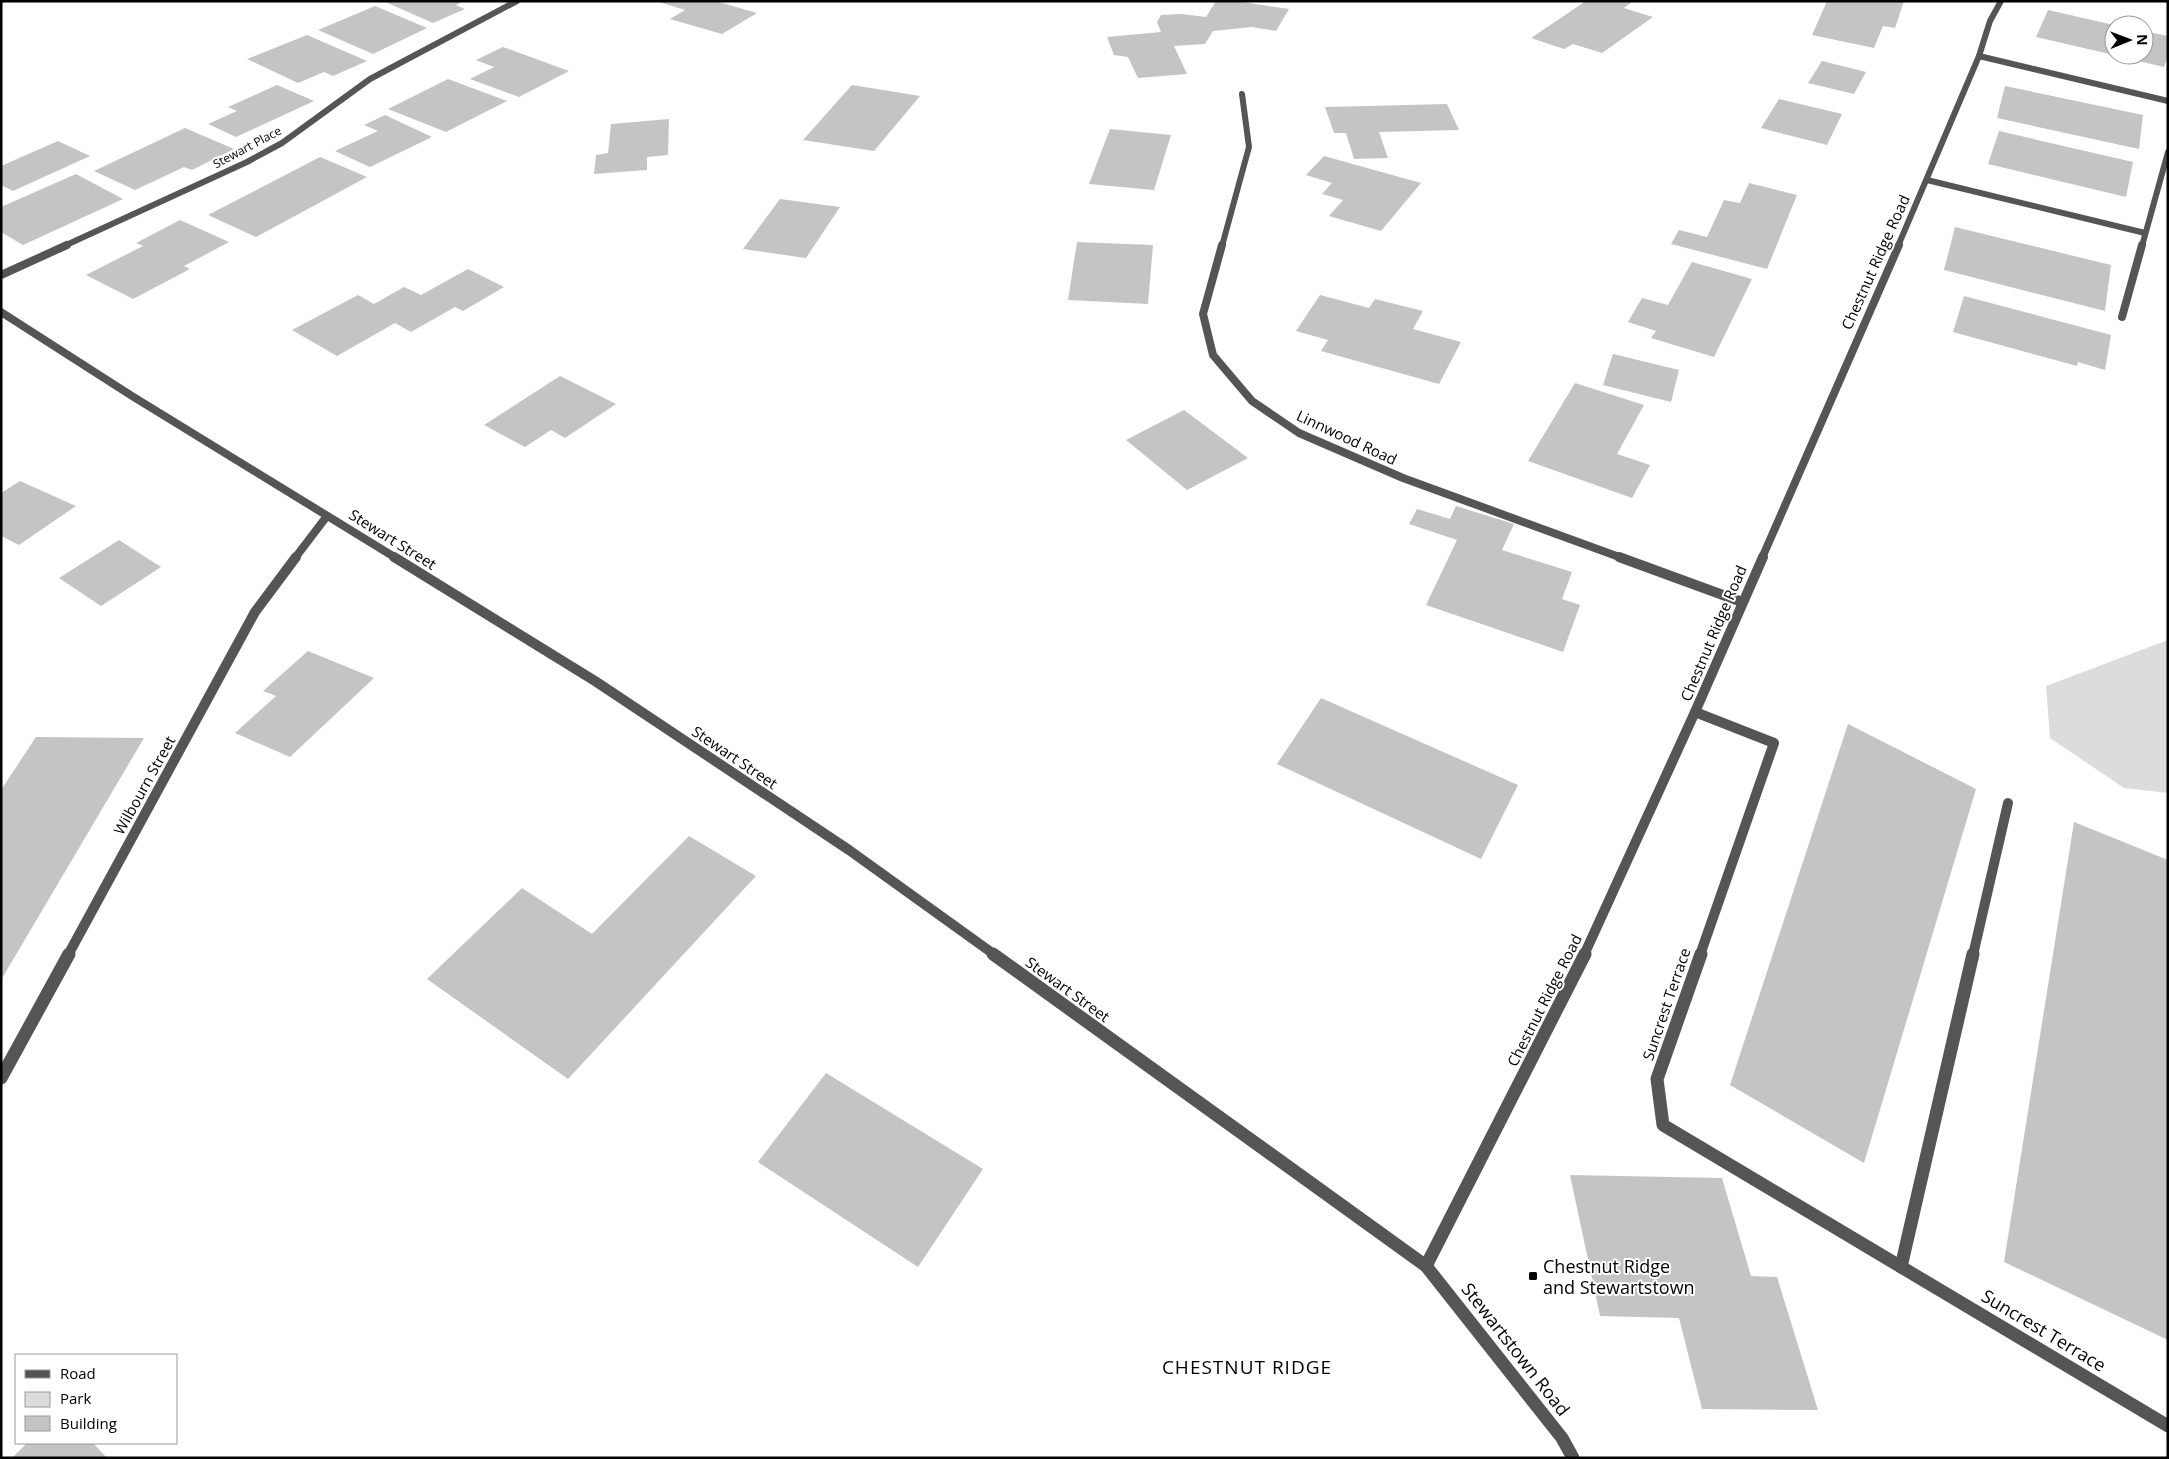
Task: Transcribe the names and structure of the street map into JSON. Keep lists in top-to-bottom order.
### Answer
{
  "streets": {
    "street": [
      "Stewart Place",
      "Chestnut Ridge Road",
      "Linnwood Road",
      "Stewart Street",
      "Wilbourn Street",
      "Suncrest Terrace",
      "Stewartstown Road"
    ]
  },
  "crossings": [
    ["Chestnut Ridge Road", "Linnwood Road"],
    ["Chestnut Ridge Road", "Stewart Street"],
    ["Chestnut Ridge Road", "Suncrest Terrace"],
    ["Chestnut Ridge Road", "Stewartstown Road"],
    ["Stewart Street", "Wilbourn Street"],
    ["Stewart Street", "Stewartstown Road"]
  ],
  "districts": ["CHESTNUT RIDGE"],
  "places": {
    "transit": ["Chestnut Ridge and Stewartstown"]
  },
  "legend": ["Road", "Park", "Building"],
  "north": "right"
}
